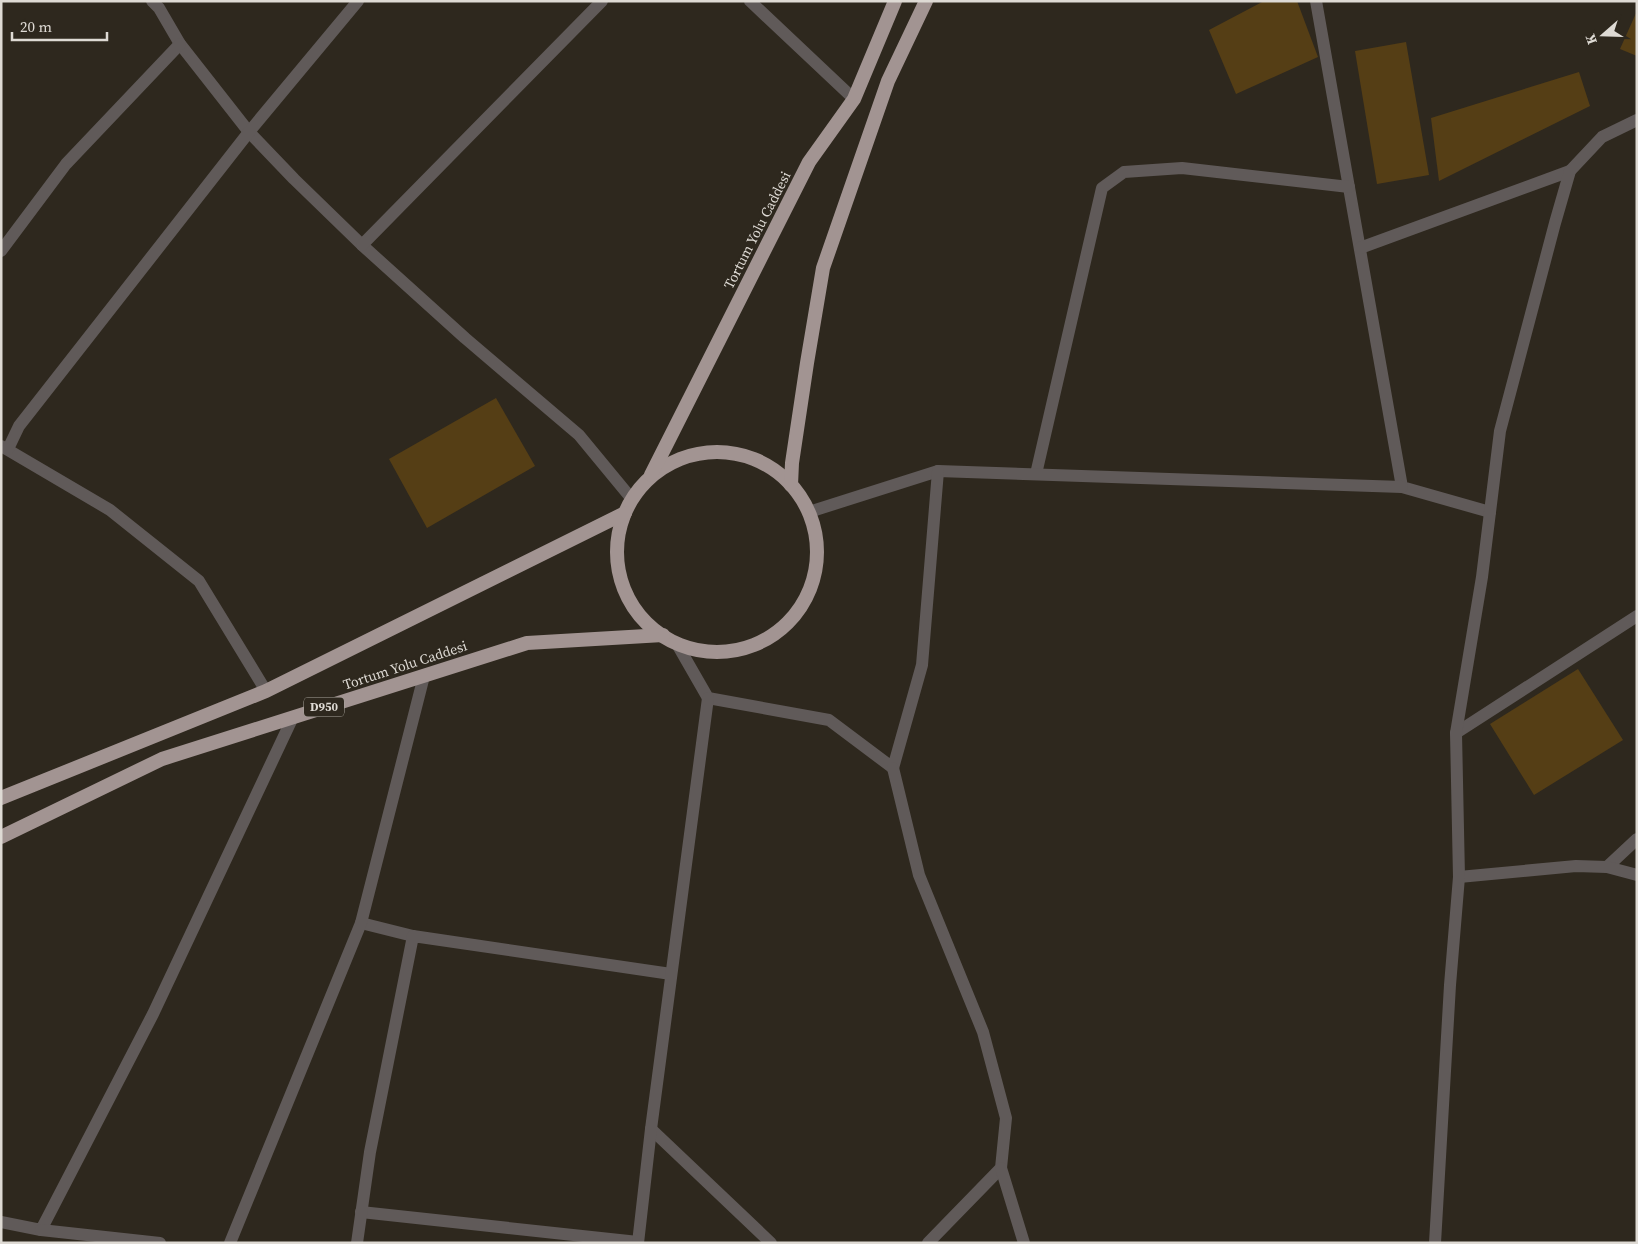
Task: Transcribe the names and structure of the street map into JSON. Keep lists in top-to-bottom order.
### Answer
{
  "streets": {
    "highway": ["Tortum Yolu Caddesi", "D950"]
  },
  "scale_bar": "20 m",
  "north": "left"
}
